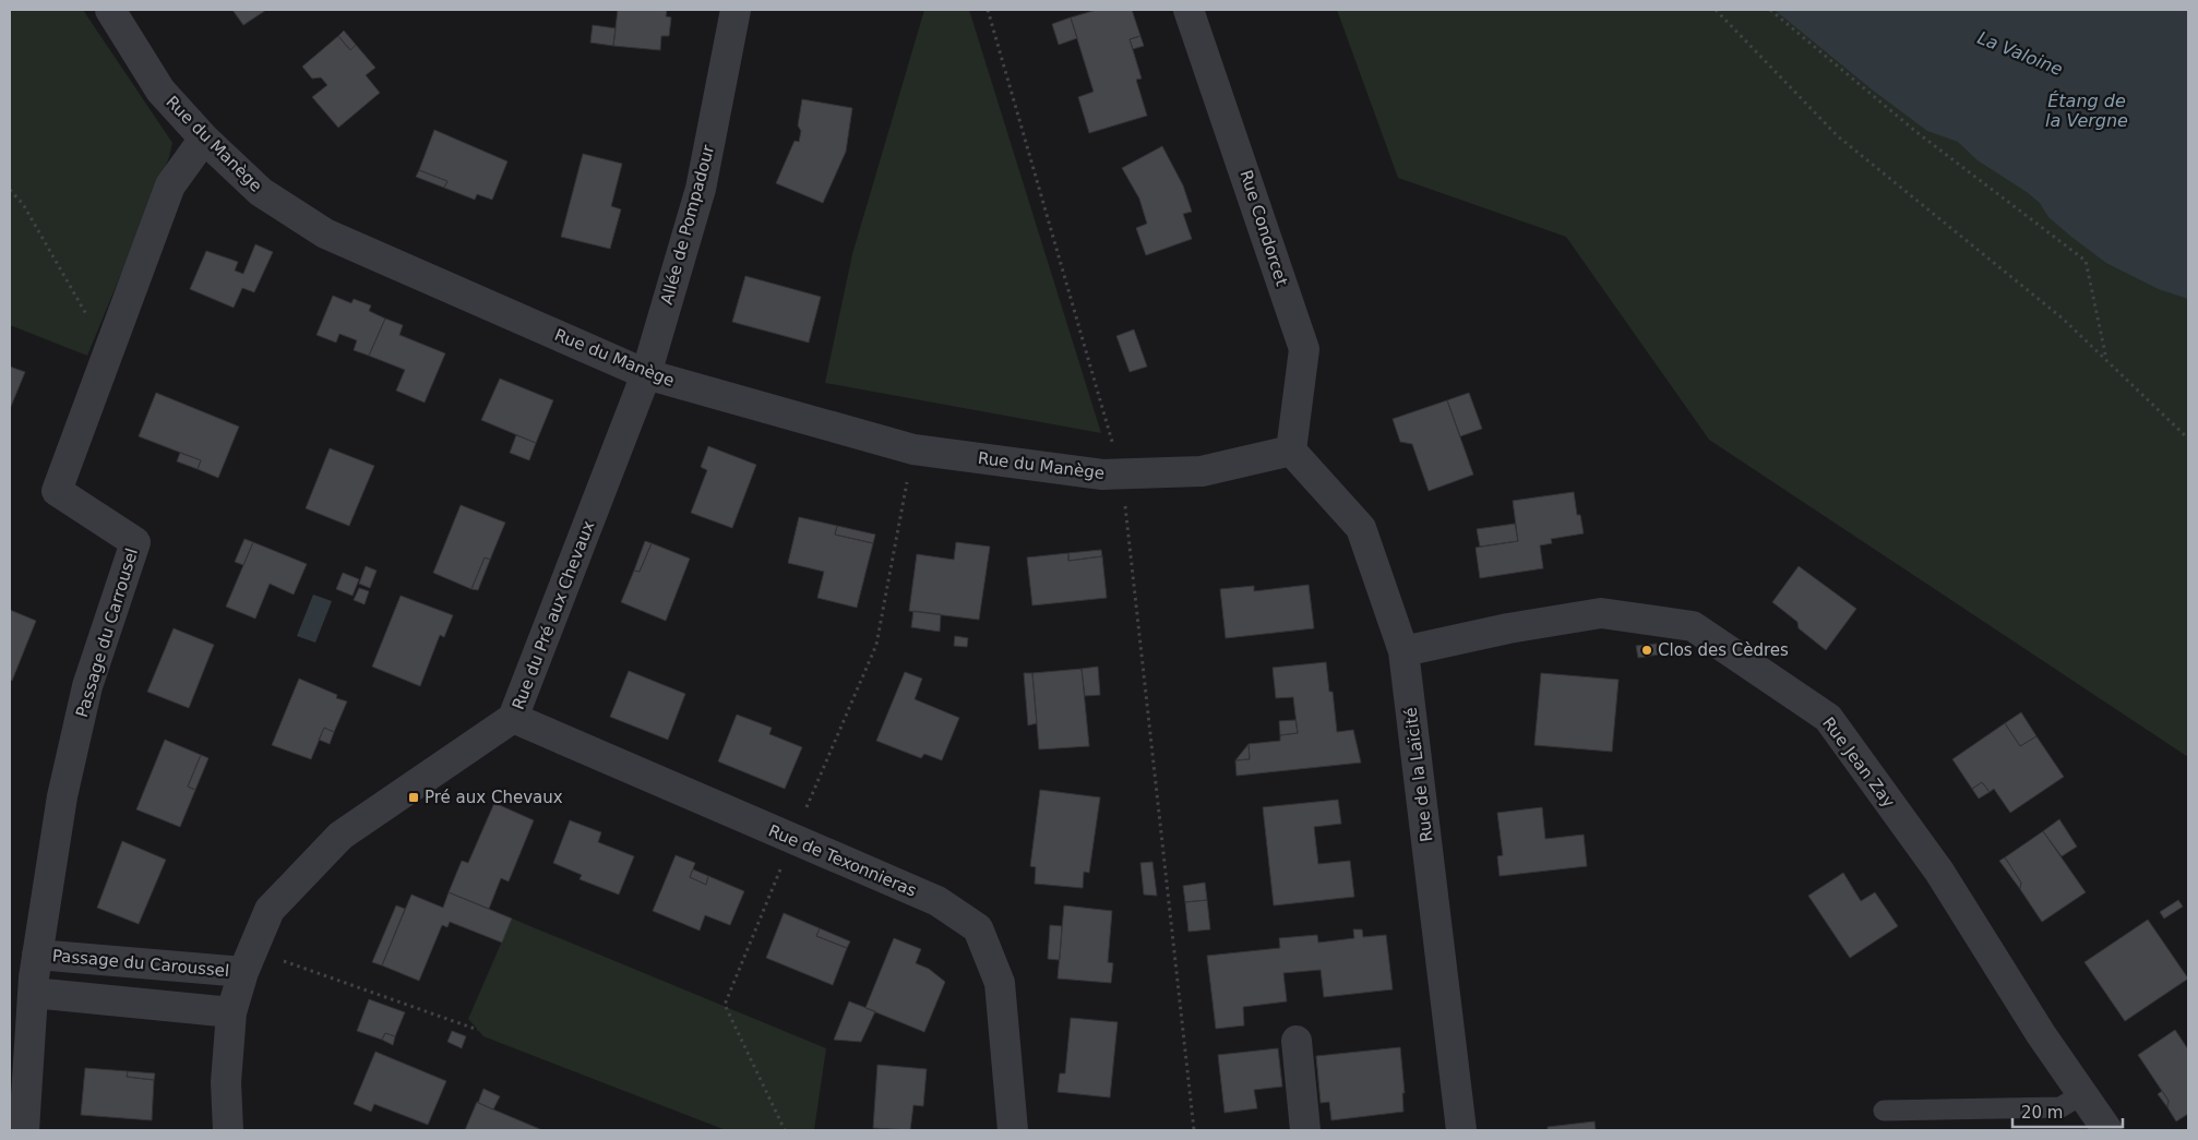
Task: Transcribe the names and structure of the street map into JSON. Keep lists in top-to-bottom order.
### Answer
{
  "streets": {
    "street": [
      "Rue du Manège",
      "Allée de Pompadour",
      "Rue Condorcet",
      "Rue du Pré aux Chevaux",
      "Passage du Carrousel",
      "Rue Jean Zay",
      "Rue de la Laïcité",
      "Rue de Texonnieras",
      "Passage du Caroussel"
    ]
  },
  "crossings": [
    ["Rue du Manège", "Allée de Pompadour"],
    ["Rue du Manège", "Rue Condorcet"],
    ["Rue du Manège", "Rue du Pré aux Chevaux"],
    ["Rue du Manège", "Passage du Carrousel"],
    ["Rue du Manège", "Rue de la Laïcité"],
    ["Allée de Pompadour", "Rue du Pré aux Chevaux"],
    ["Rue Condorcet", "Rue de la Laïcité"],
    ["Rue du Pré aux Chevaux", "Rue de Texonnieras"],
    ["Rue du Pré aux Chevaux", "Passage du Caroussel"],
    ["Passage du Carrousel", "Passage du Caroussel"],
    ["Rue Jean Zay", "Rue de la Laïcité"]
  ],
  "water": ["La Valoine", "Étang de la Vergne"],
  "places": {
    "other": ["Clos des Cèdres"],
    "transit": ["Pré aux Chevaux"]
  },
  "scale_bar": "20 m"
}
